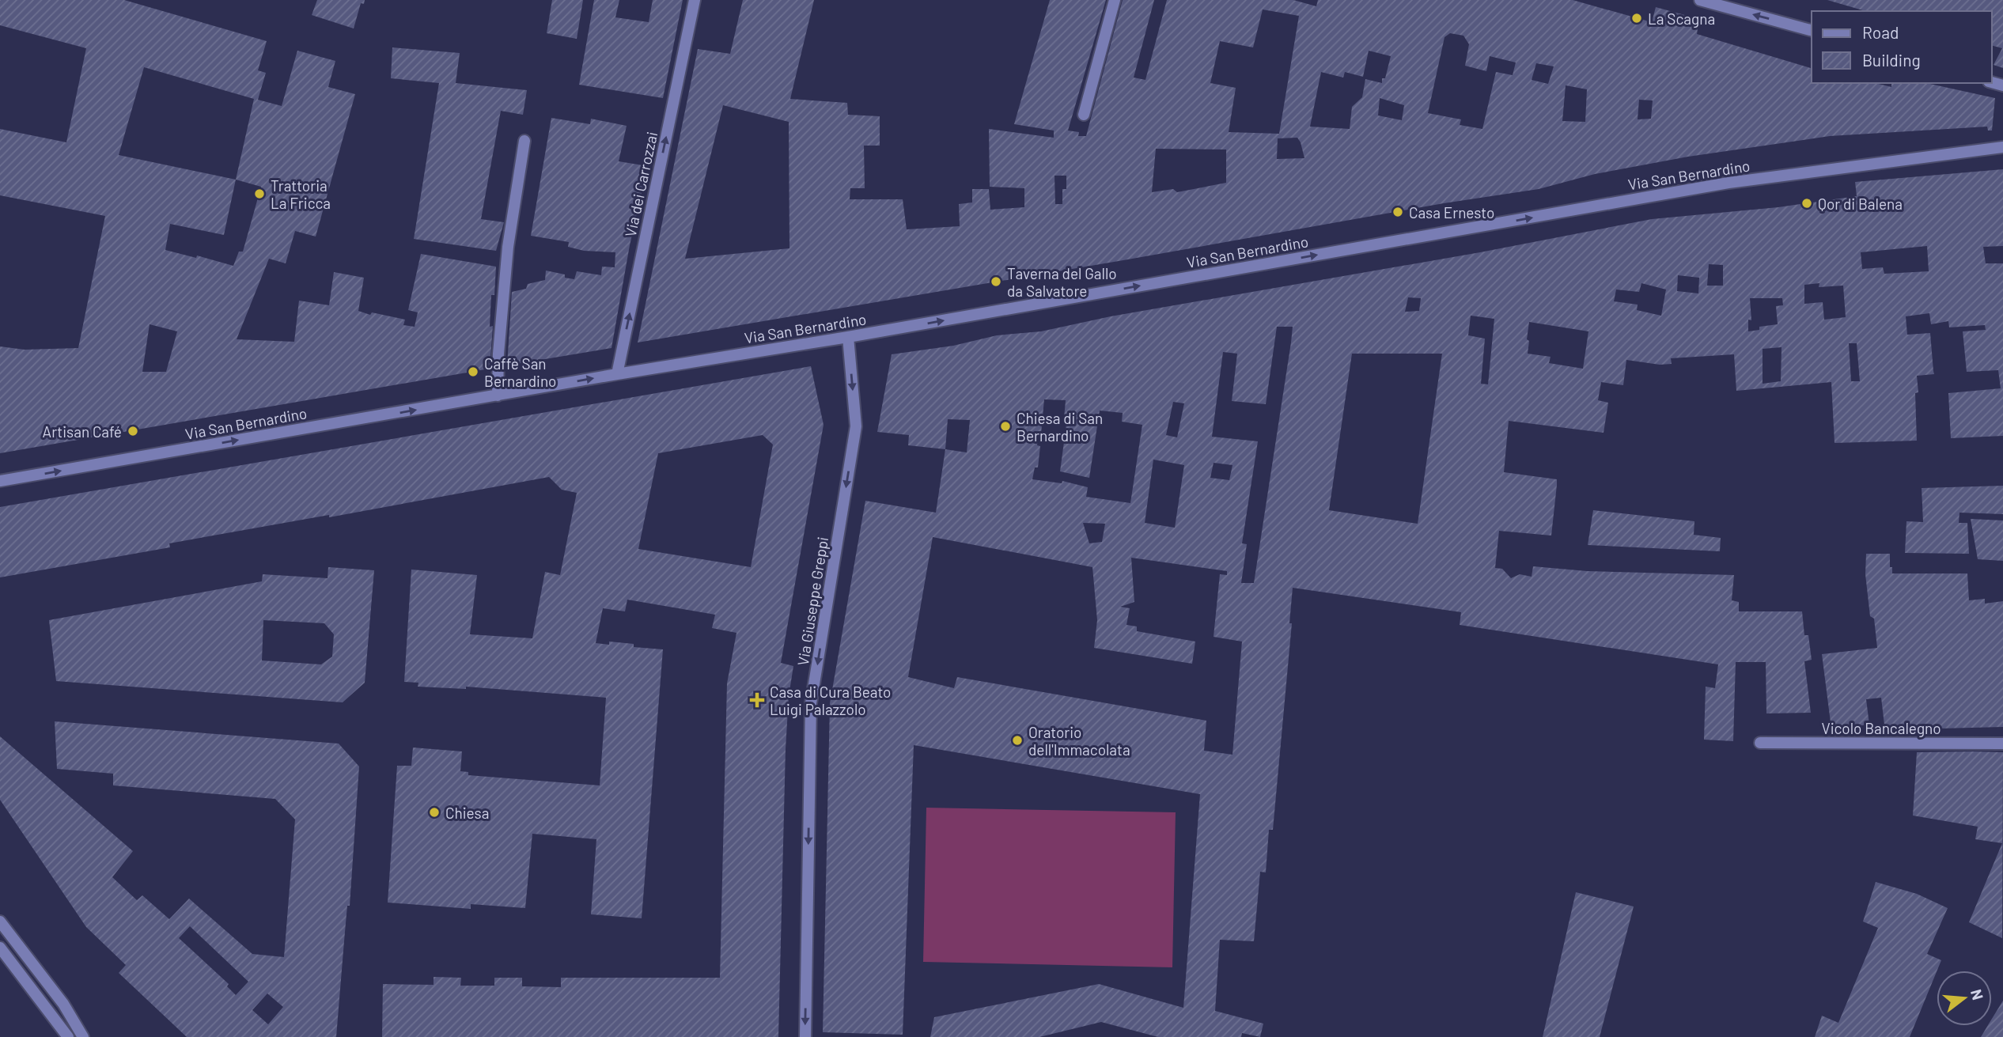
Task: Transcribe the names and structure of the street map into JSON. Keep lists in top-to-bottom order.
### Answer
{
  "streets": {
    "street": [
      "Via San Bernardino",
      "Via dei Carrozzai",
      "Via Giuseppe Greppi",
      "Vicolo Bancalegno"
    ]
  },
  "crossings": [
    ["Via San Bernardino", "Via dei Carrozzai"],
    ["Via San Bernardino", "Via Giuseppe Greppi"]
  ],
  "one_way": ["Via San Bernardino", "Via dei Carrozzai", "Via Giuseppe Greppi"],
  "places": {
    "other": [
      "La Scagna",
      "Trattoria La Fricca",
      "Qor di Balena",
      "Casa Ernesto",
      "Taverna del Gallo da Salvatore",
      "Caffè San Bernardino",
      "Chiesa di San Bernardino",
      "Artisan Café",
      "Oratorio dell'Immacolata",
      "Chiesa"
    ],
    "health": ["Casa di Cura Beato Luigi Palazzolo"]
  },
  "legend": ["Road", "Building"],
  "north": "right"
}
